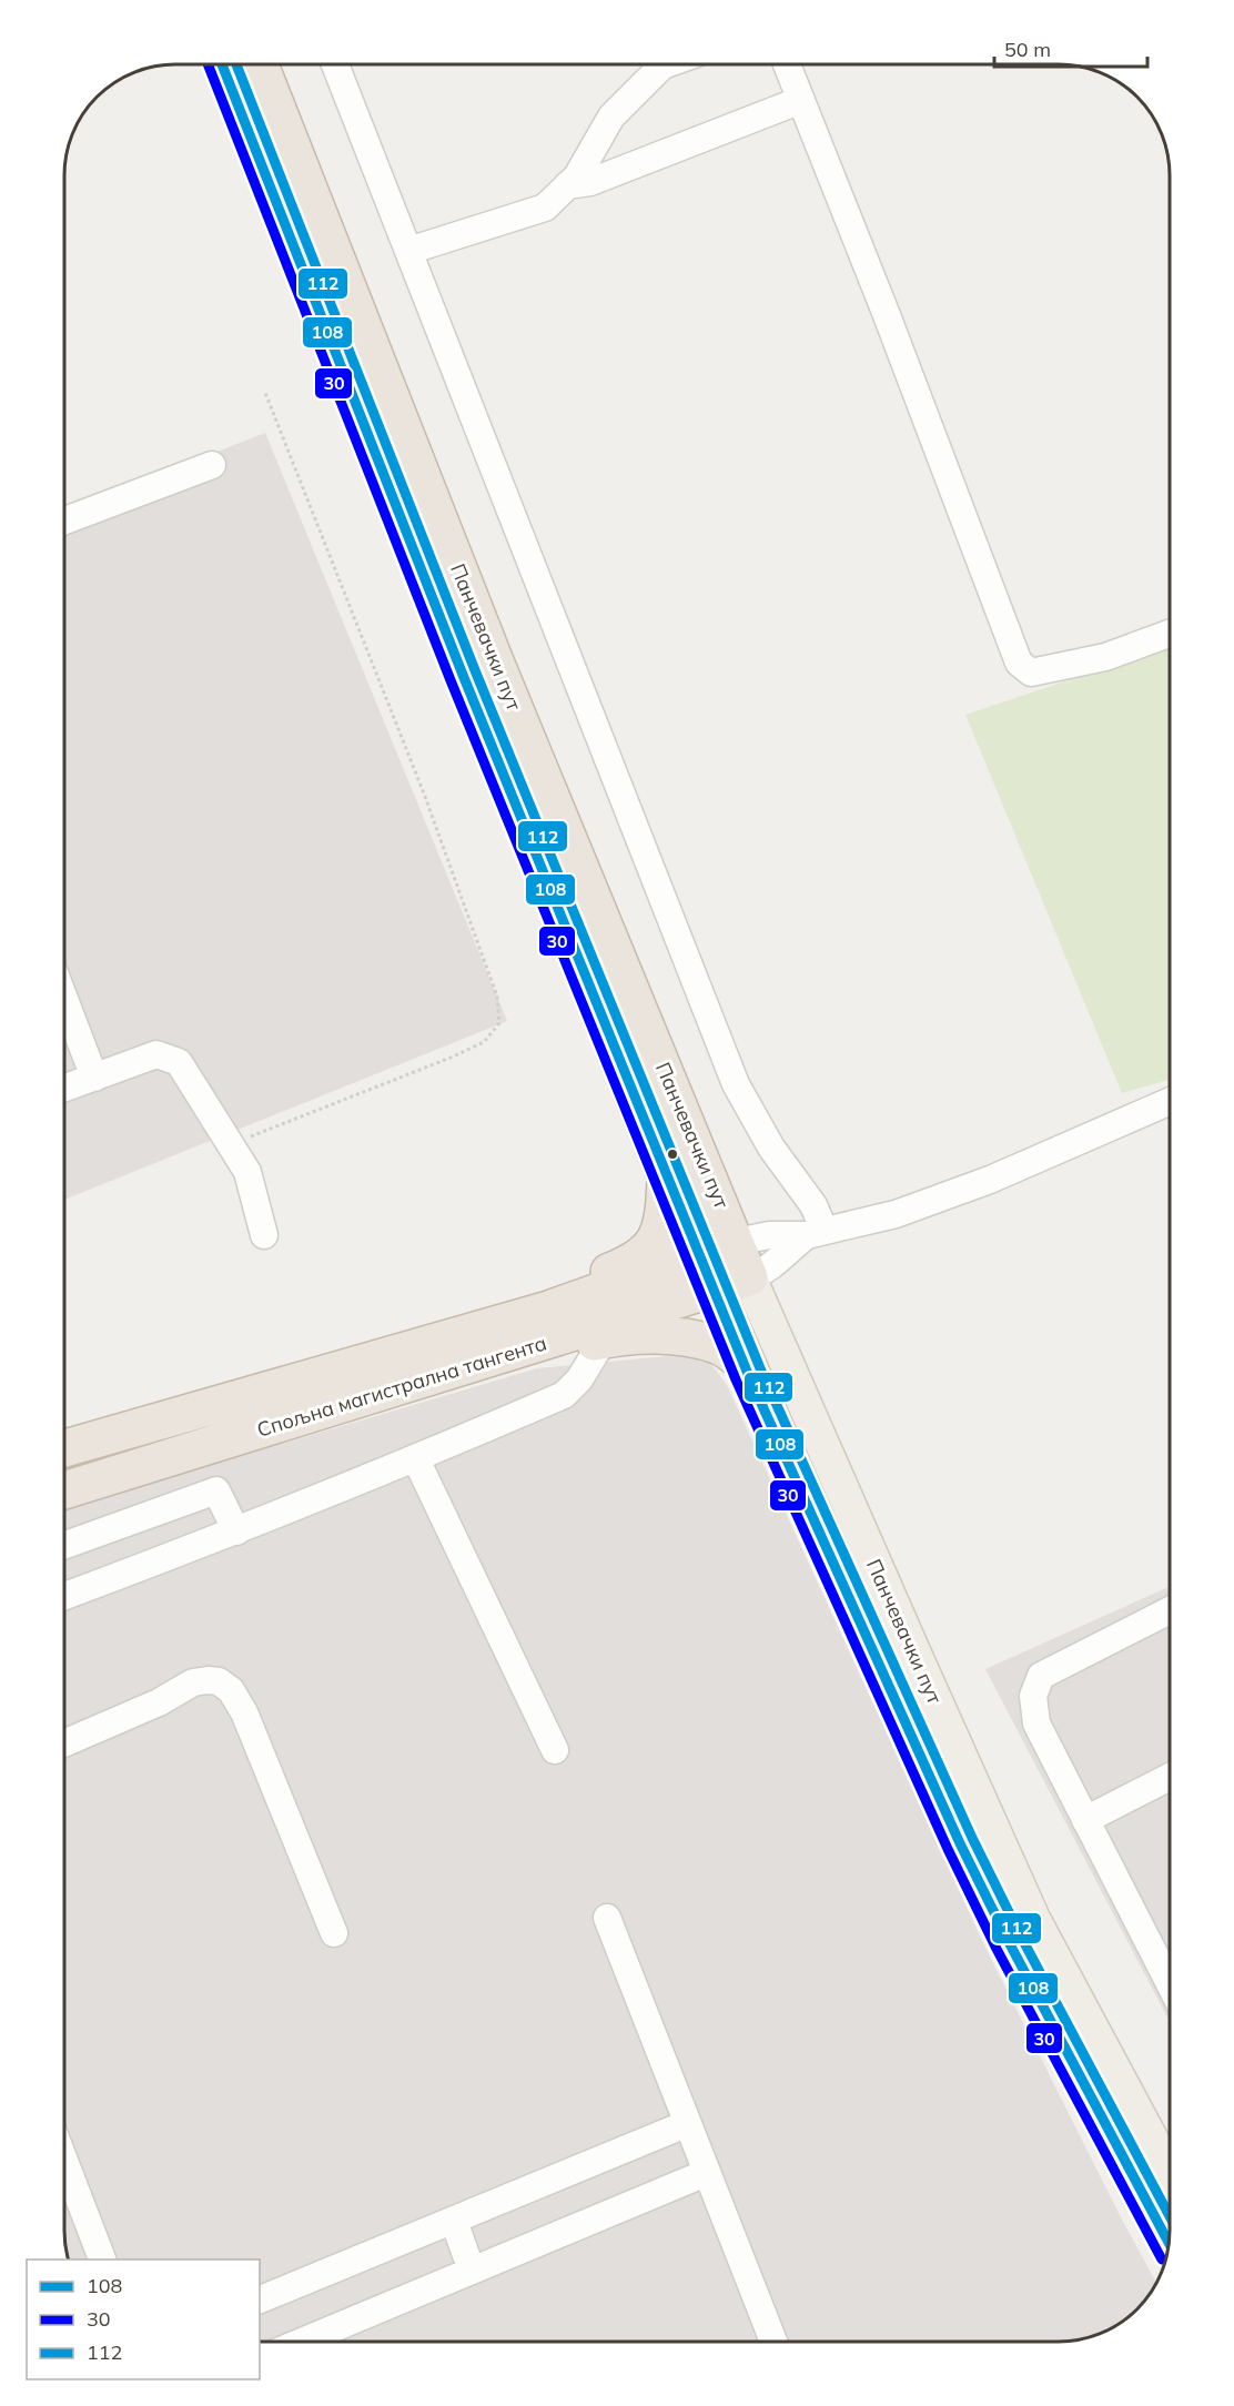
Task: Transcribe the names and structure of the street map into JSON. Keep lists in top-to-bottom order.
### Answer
{
  "streets": {
    "highway": ["Панчевачки пут", "Спољна магистрална тангента"]
  },
  "crossings": [
    ["Панчевачки пут", "Спољна магистрална тангента"]
  ],
  "lines": ["transit line 30", "transit line 108", "transit line 112"],
  "legend": ["108", "30", "112"],
  "scale_bar": "50 m"
}
